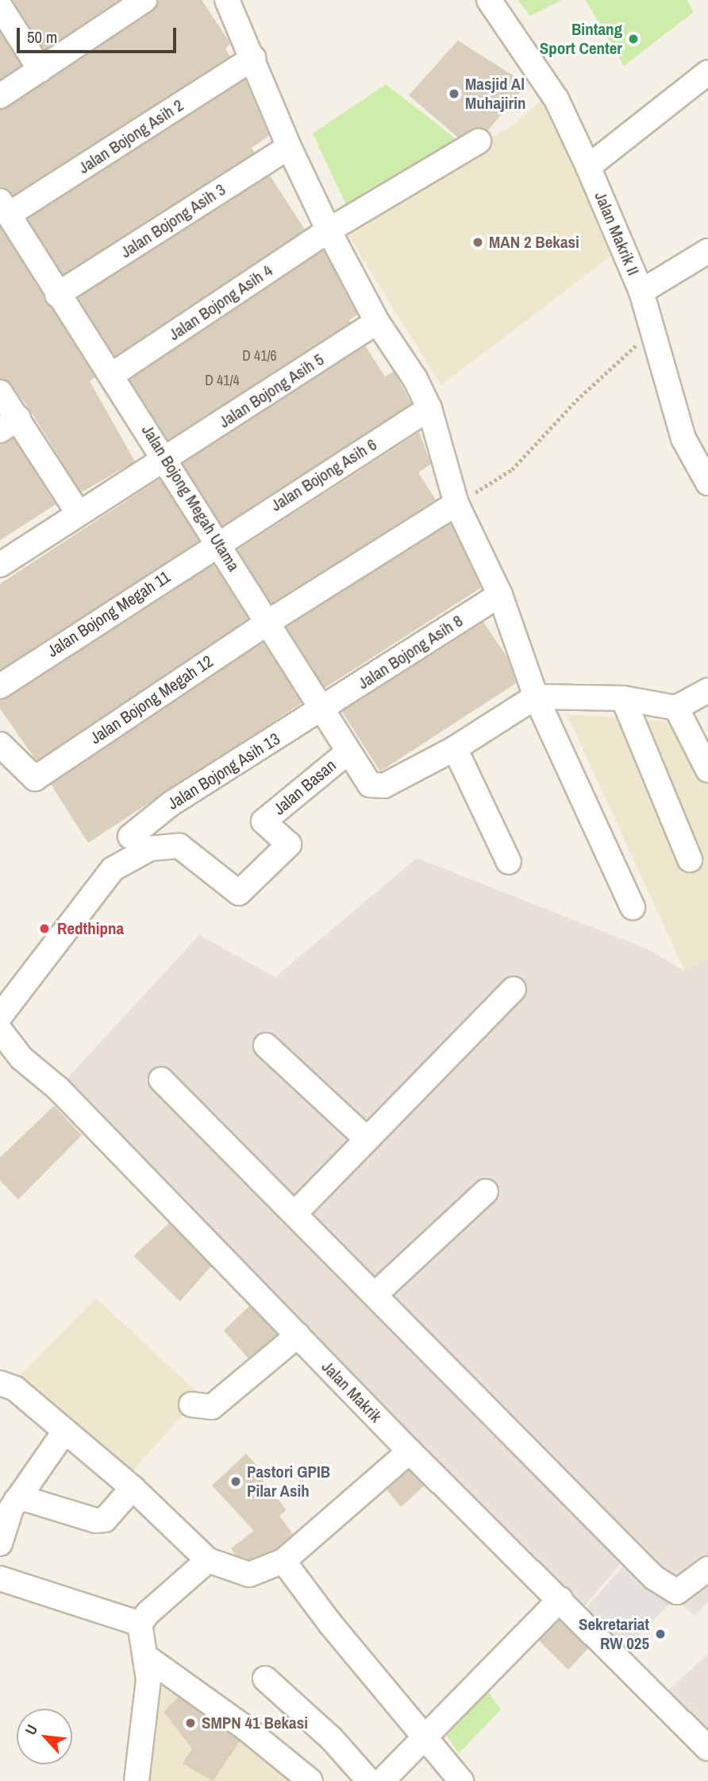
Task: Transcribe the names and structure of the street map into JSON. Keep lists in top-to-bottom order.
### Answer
{
  "streets": {
    "street": [
      "Jalan Bojong Asih 2",
      "Jalan Bojong Asih 3",
      "Jalan Makrik II",
      "Jalan Bojong Asih 4",
      "Jalan Bojong Asih 5",
      "Jalan Bojong Asih 6",
      "Jalan Bojong Megah Utama",
      "Jalan Bojong Megah 11",
      "Jalan Bojong Asih 8",
      "Jalan Bojong Megah 12",
      "Jalan Bojong Asih 13",
      "Jalan Basan",
      "Jalan Makrik"
    ]
  },
  "crossings": [
    ["Jalan Bojong Asih 2", "Jalan Bojong Megah Utama"],
    ["Jalan Bojong Asih 3", "Jalan Bojong Megah Utama"],
    ["Jalan Bojong Asih 4", "Jalan Bojong Megah Utama"],
    ["Jalan Bojong Asih 5", "Jalan Bojong Megah Utama"],
    ["Jalan Bojong Asih 6", "Jalan Bojong Megah Utama"],
    ["Jalan Bojong Asih 6", "Jalan Bojong Megah 11"],
    ["Jalan Bojong Megah Utama", "Jalan Bojong Megah 11"],
    ["Jalan Bojong Megah Utama", "Jalan Bojong Asih 8"],
    ["Jalan Bojong Megah Utama", "Jalan Bojong Megah 12"],
    ["Jalan Bojong Megah Utama", "Jalan Bojong Asih 13"],
    ["Jalan Bojong Megah Utama", "Jalan Basan"],
    ["Jalan Bojong Asih 8", "Jalan Bojong Asih 13"]
  ],
  "places": [
    "Bintang Sport Center",
    "Masjid Al Muhajirin",
    "MAN 2 Bekasi",
    "Redthipna",
    "Pastori GPIB Pilar Asih",
    "Sekretariat RW 025",
    "SMPN 41 Bekasi"
  ],
  "house_numbers": ["D 41/6", "D 41/4"],
  "scale_bar": "50 m",
  "north": "top left"
}
